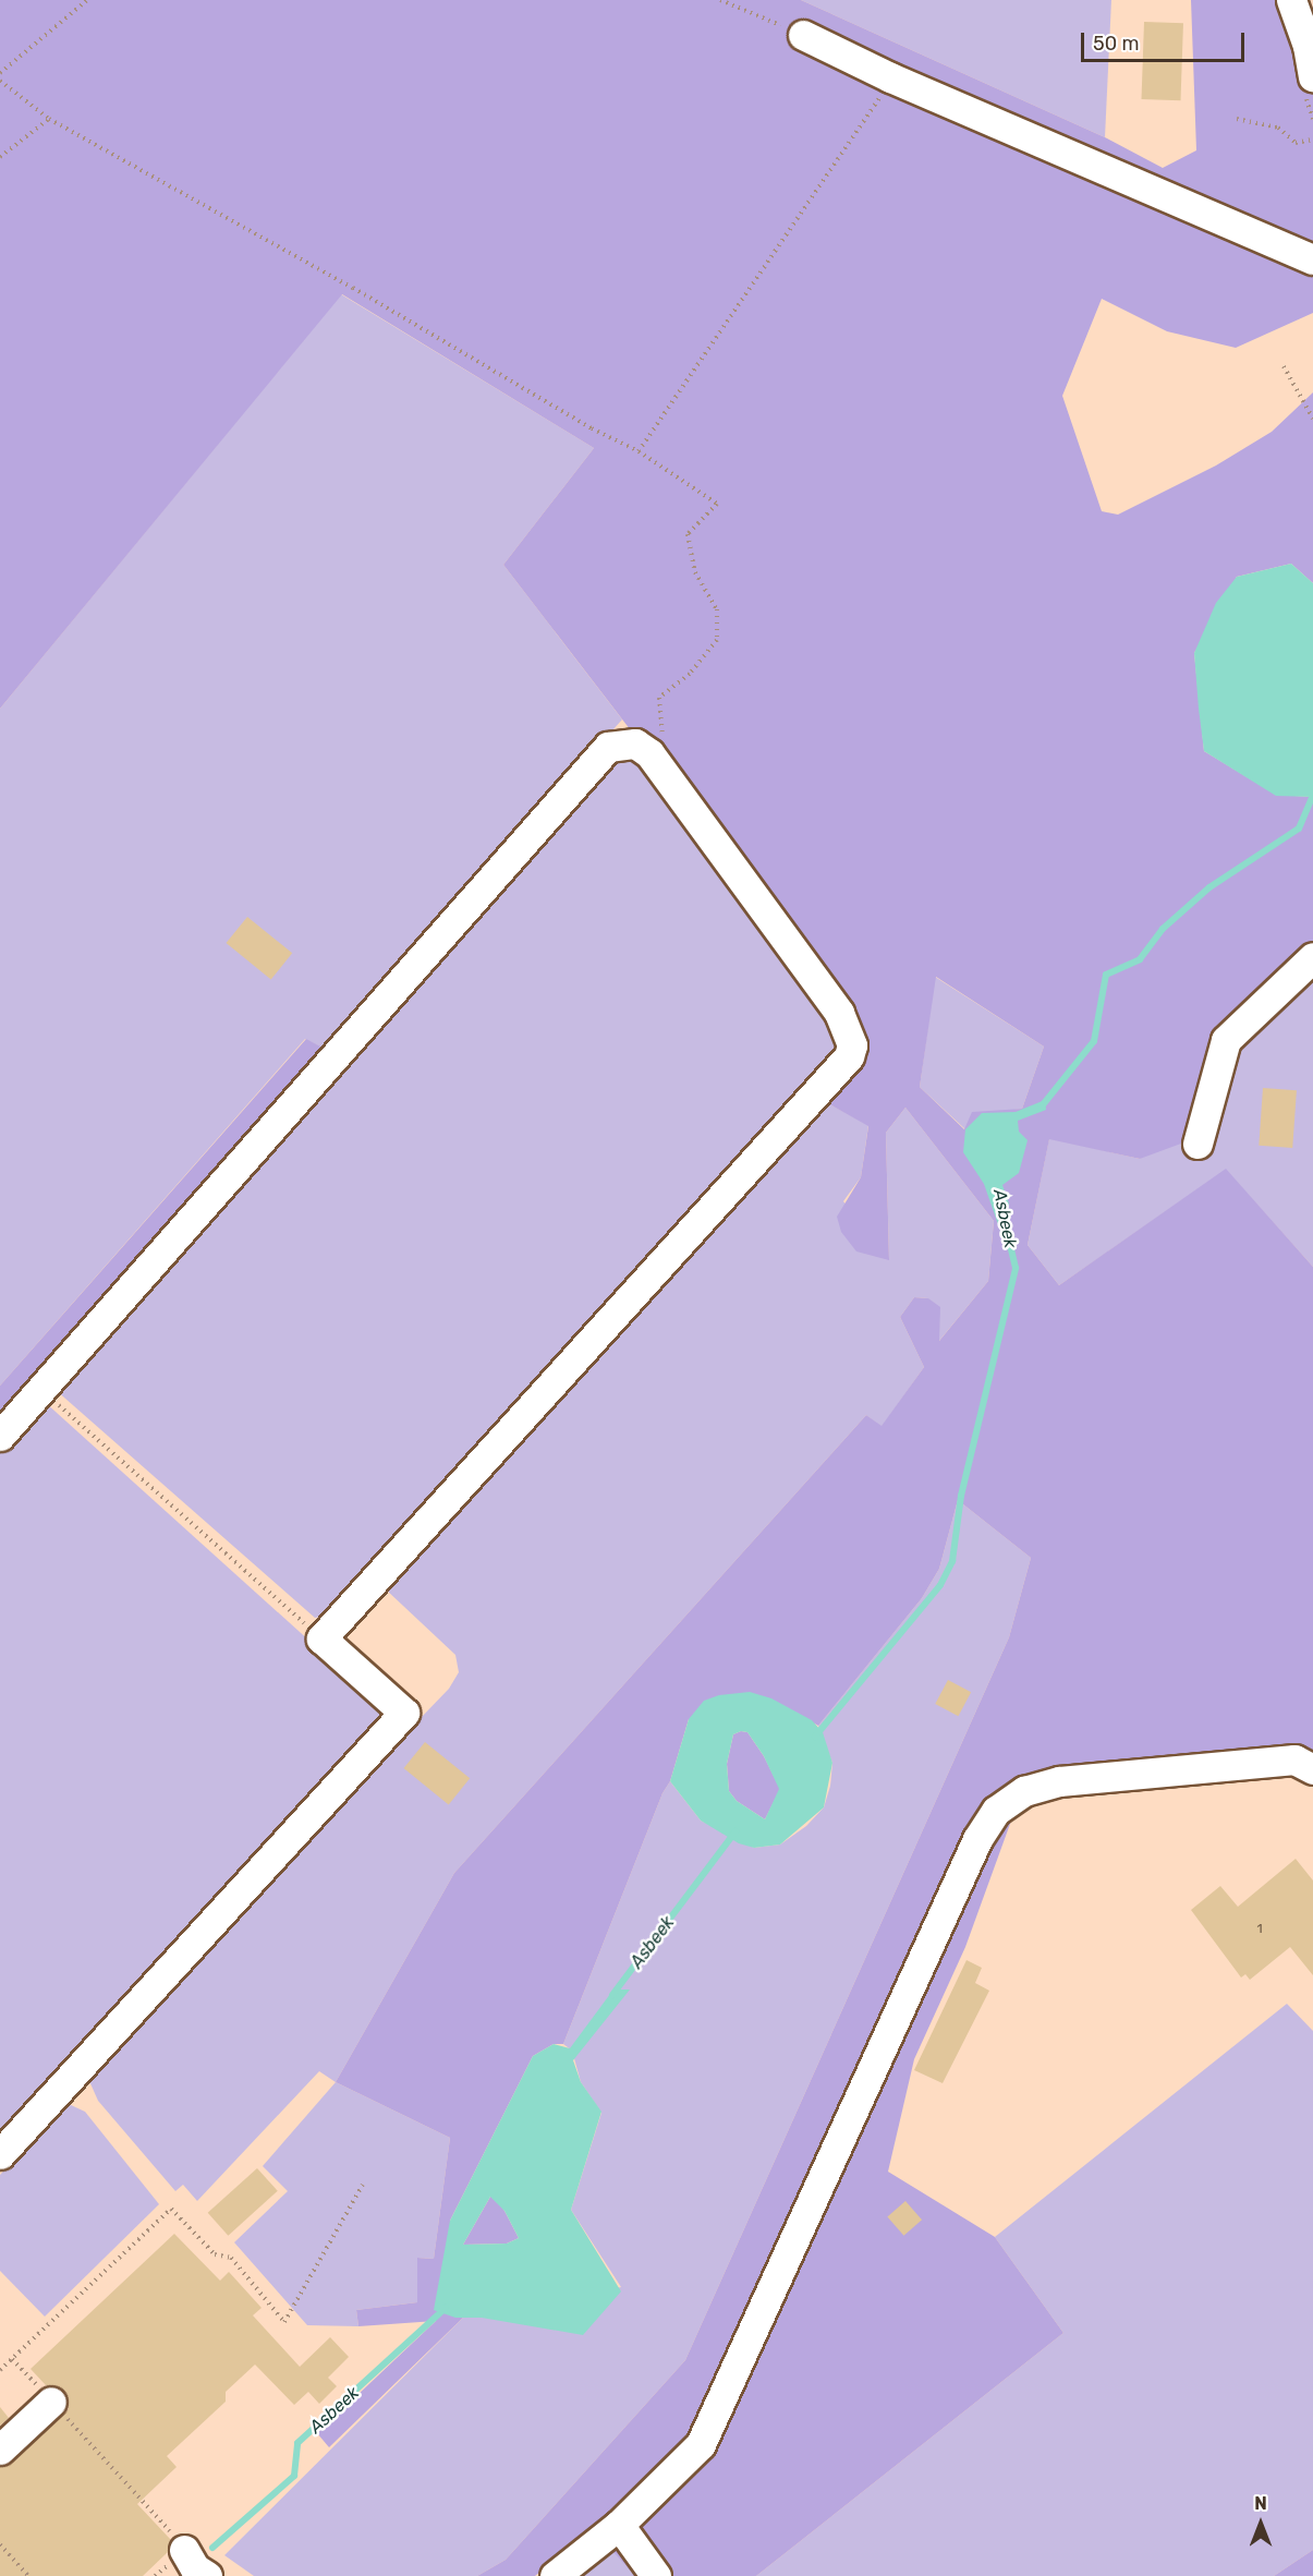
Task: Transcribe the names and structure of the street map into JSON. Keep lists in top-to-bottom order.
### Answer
{
  "water": ["Asbeek"],
  "house_numbers": ["1"],
  "scale_bar": "50 m",
  "north": "top"
}
